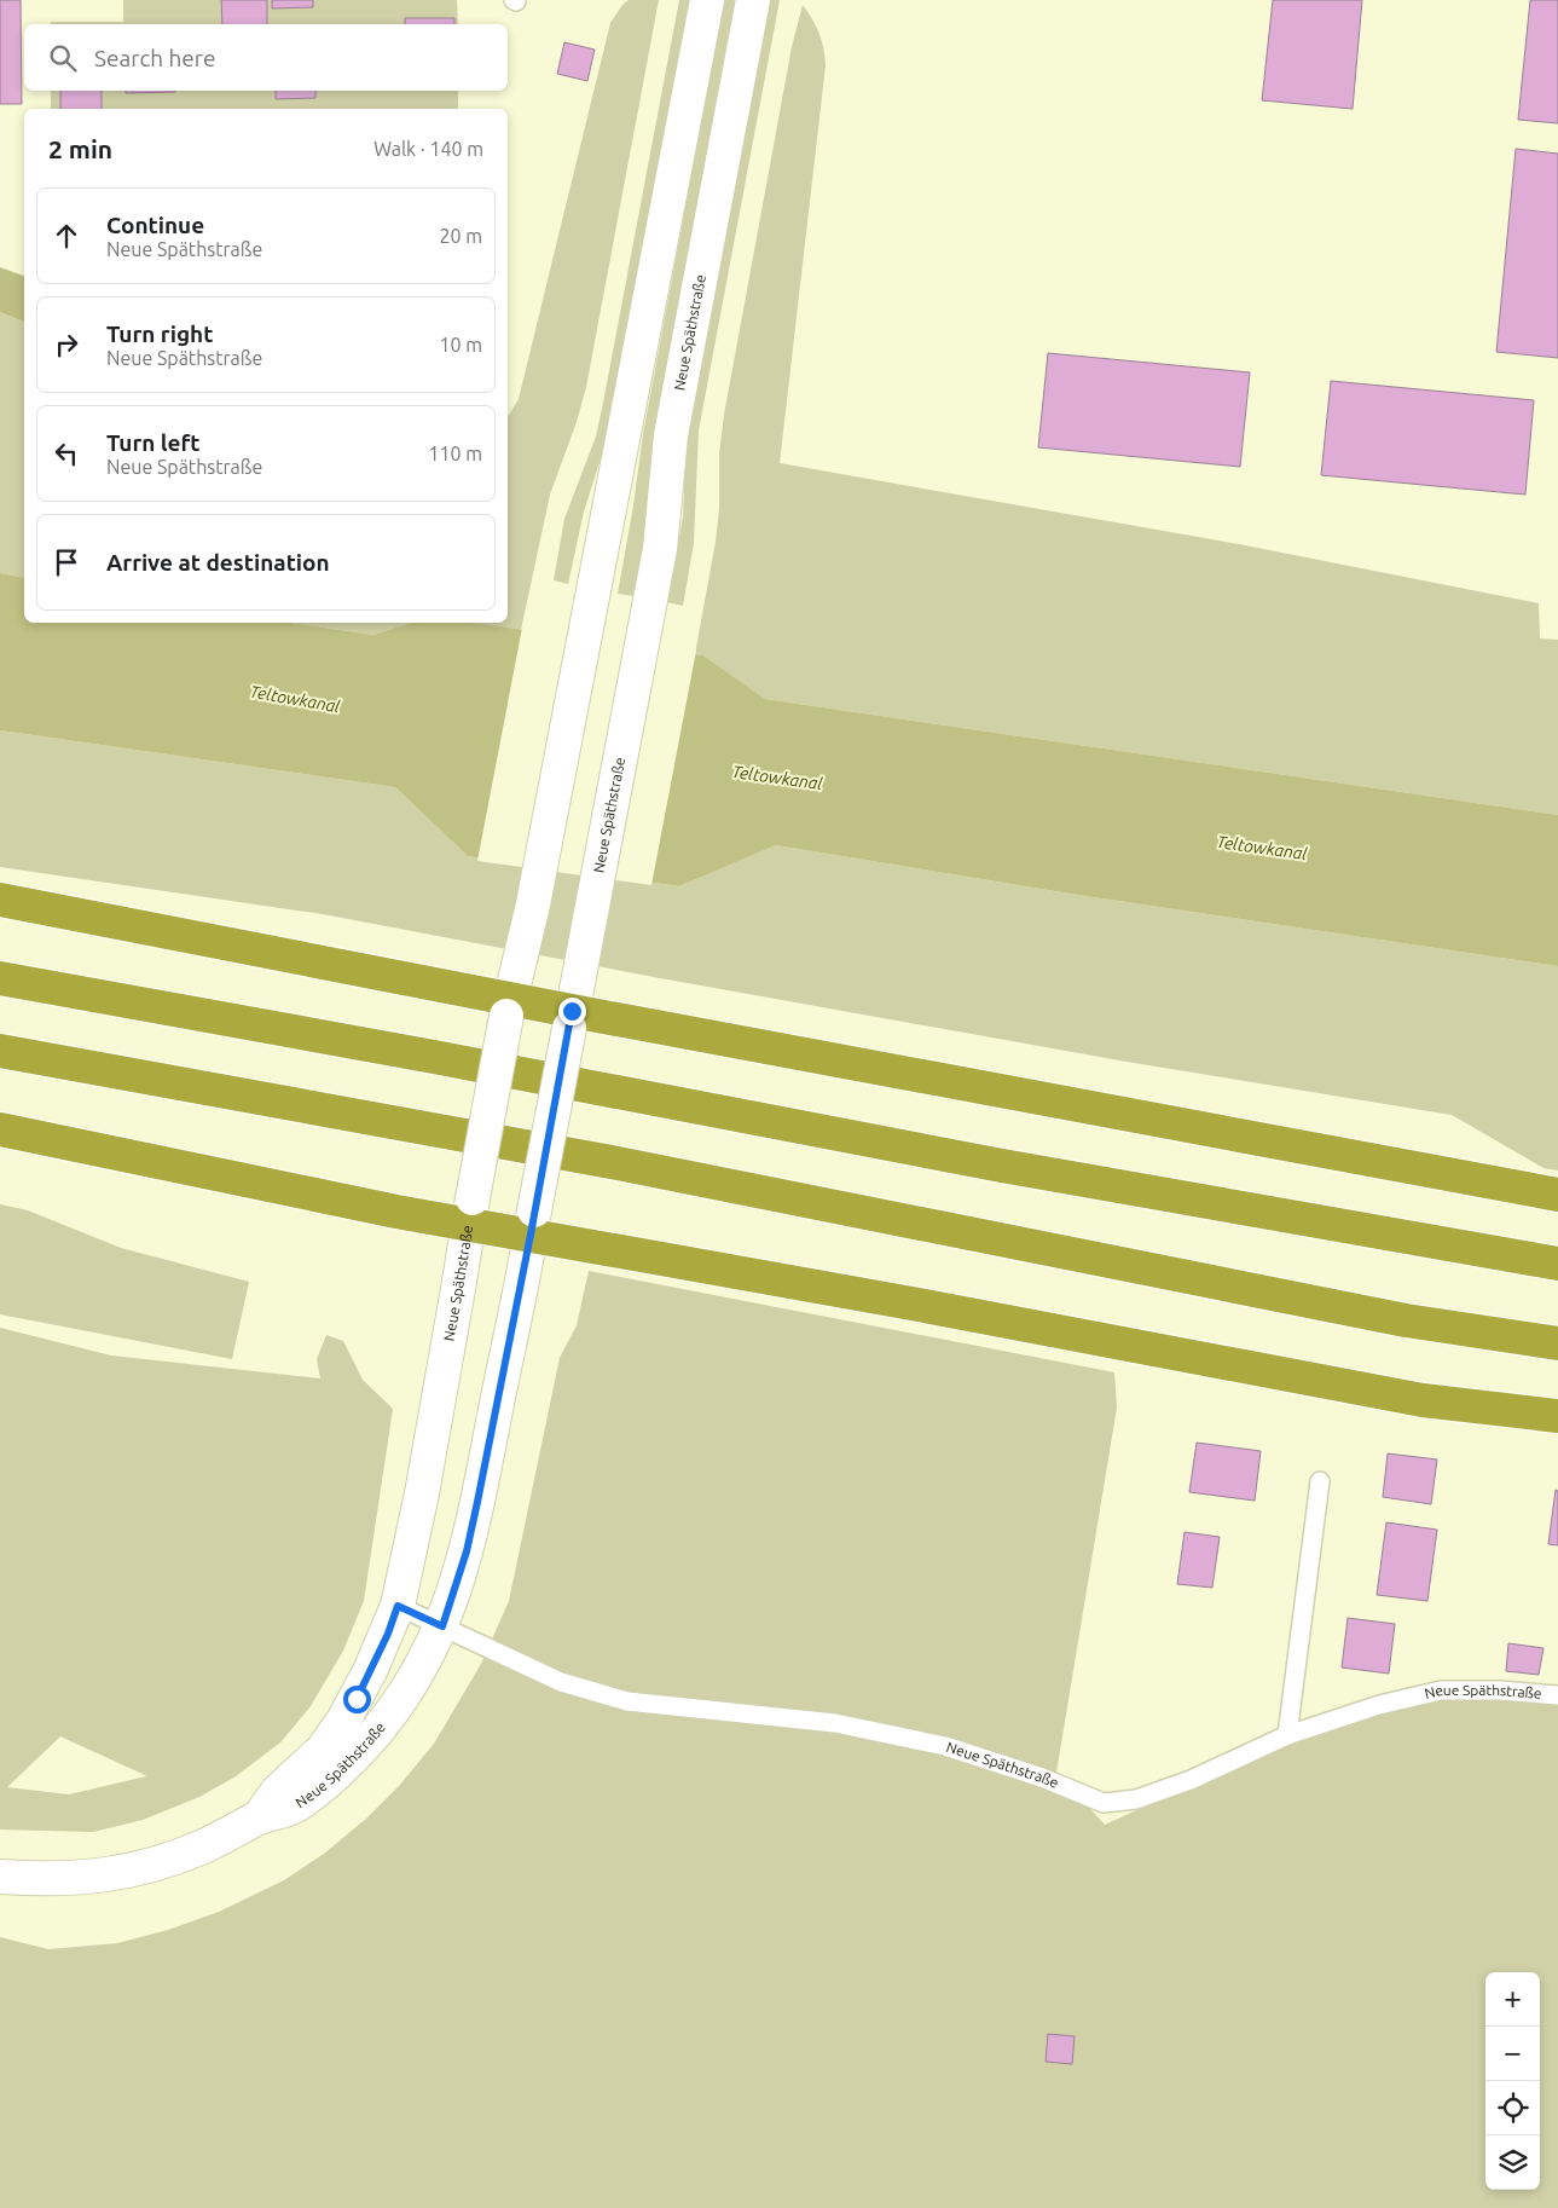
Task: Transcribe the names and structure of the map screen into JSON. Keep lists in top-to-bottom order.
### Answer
{
  "streets": {
    "main road": ["Neue Späthstraße"]
  },
  "water": ["Teltowkanal"],
  "page": {
    "search": "Search here",
    "heading": ["2 min", "Walk · 140 m"],
    "list": [
      ["Continue", "Neue Späthstraße", "20 m"],
      ["Turn right", "Neue Späthstraße", "10 m"],
      ["Turn left", "Neue Späthstraße", "110 m"],
      "Arrive at destination"
    ],
    "map_buttons": ["+", "−"]
  }
}
